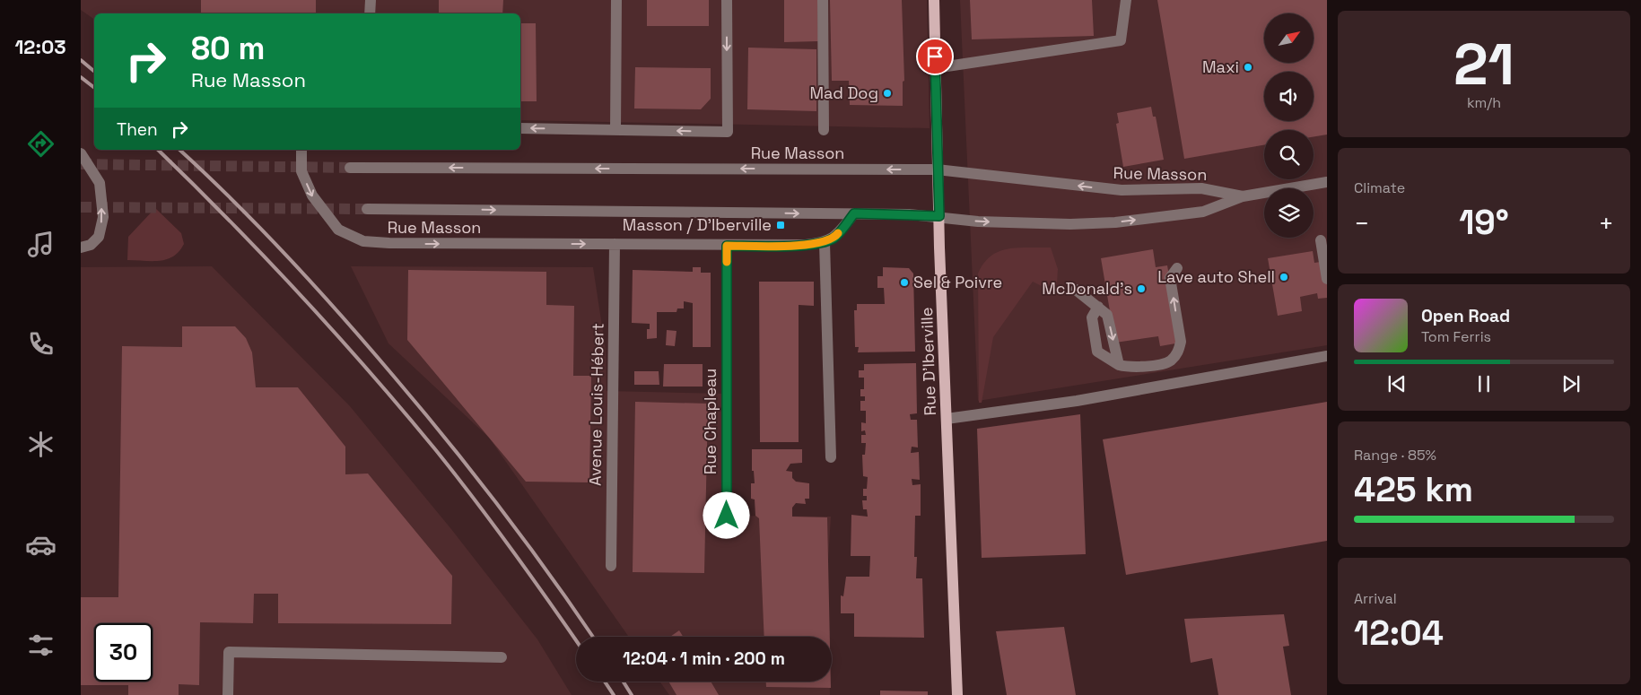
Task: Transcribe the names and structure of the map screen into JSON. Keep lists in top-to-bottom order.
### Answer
{
  "streets": {
    "main road": ["Rue D'Iberville"],
    "street": ["Rue Masson", "Avenue Louis-Hébert", "Rue Chapleau"]
  },
  "crossings": [
    ["Rue Masson", "Rue D'Iberville"],
    ["Rue Masson", "Avenue Louis-Hébert"],
    ["Rue Masson", "Rue Chapleau"]
  ],
  "places": {
    "other": [
      "Maxi",
      "Mad Dog",
      "Lave auto Shell",
      "Sel & Poivre",
      "McDonald's"
    ],
    "transit": ["Masson / D'Iberville"]
  },
  "north": "top right",
  "page": {
    "tabs": "12:03",
    "tile": [
      ["21", "km/h"],
      "Climate",
      ["Range · 85%", "425 km"],
      ["Arrival", "12:04"]
    ],
    "turn": ["80 m", "Rue Masson"],
    "then": "Then",
    "heat": ["−", "19°", "+"],
    "song": ["Open Road", "Tom Ferris"],
    "limit": "30",
    "trip": "12:04 · 1 min · 200 m"
  }
}
